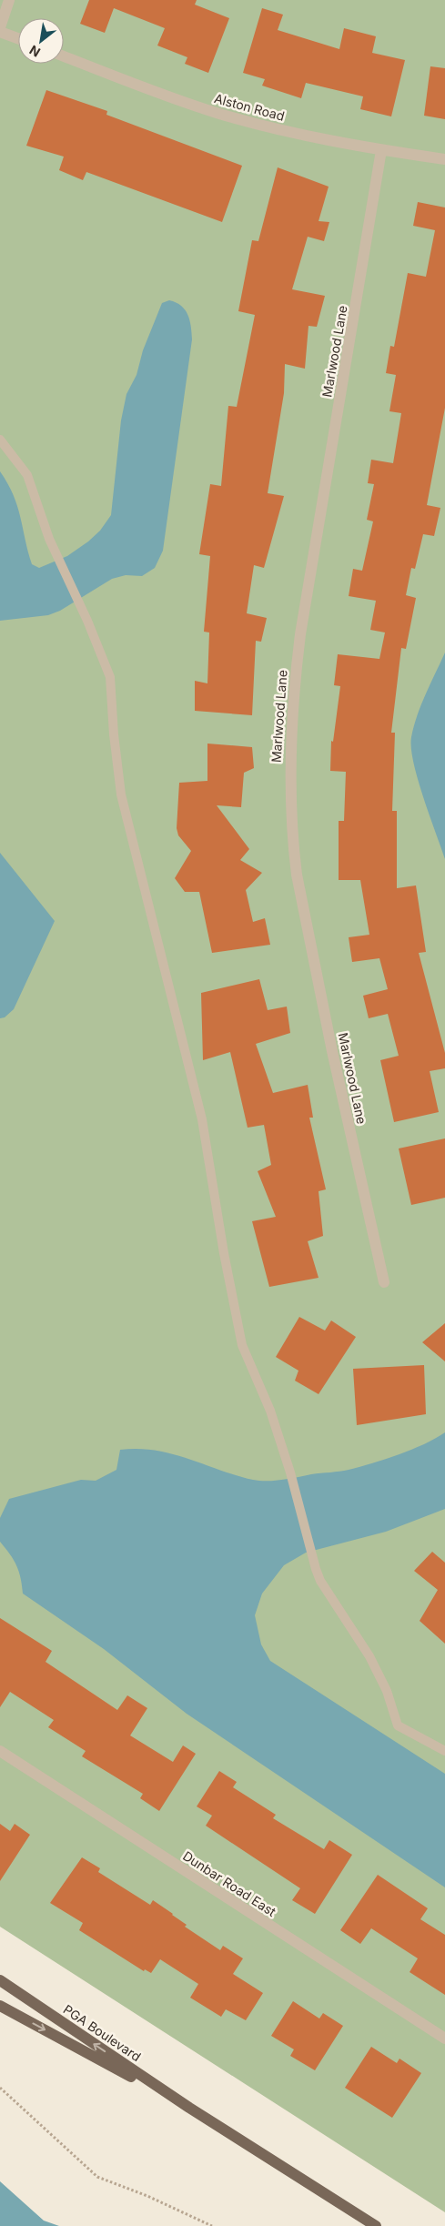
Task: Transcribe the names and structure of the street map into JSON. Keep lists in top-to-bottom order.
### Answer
{
  "streets": {
    "main road": ["PGA Boulevard"],
    "street": ["Alston Road", "Marlwood Lane", "Dunbar Road East"]
  },
  "crossings": [
    ["Alston Road", "Marlwood Lane"]
  ],
  "north": "bottom left"
}
